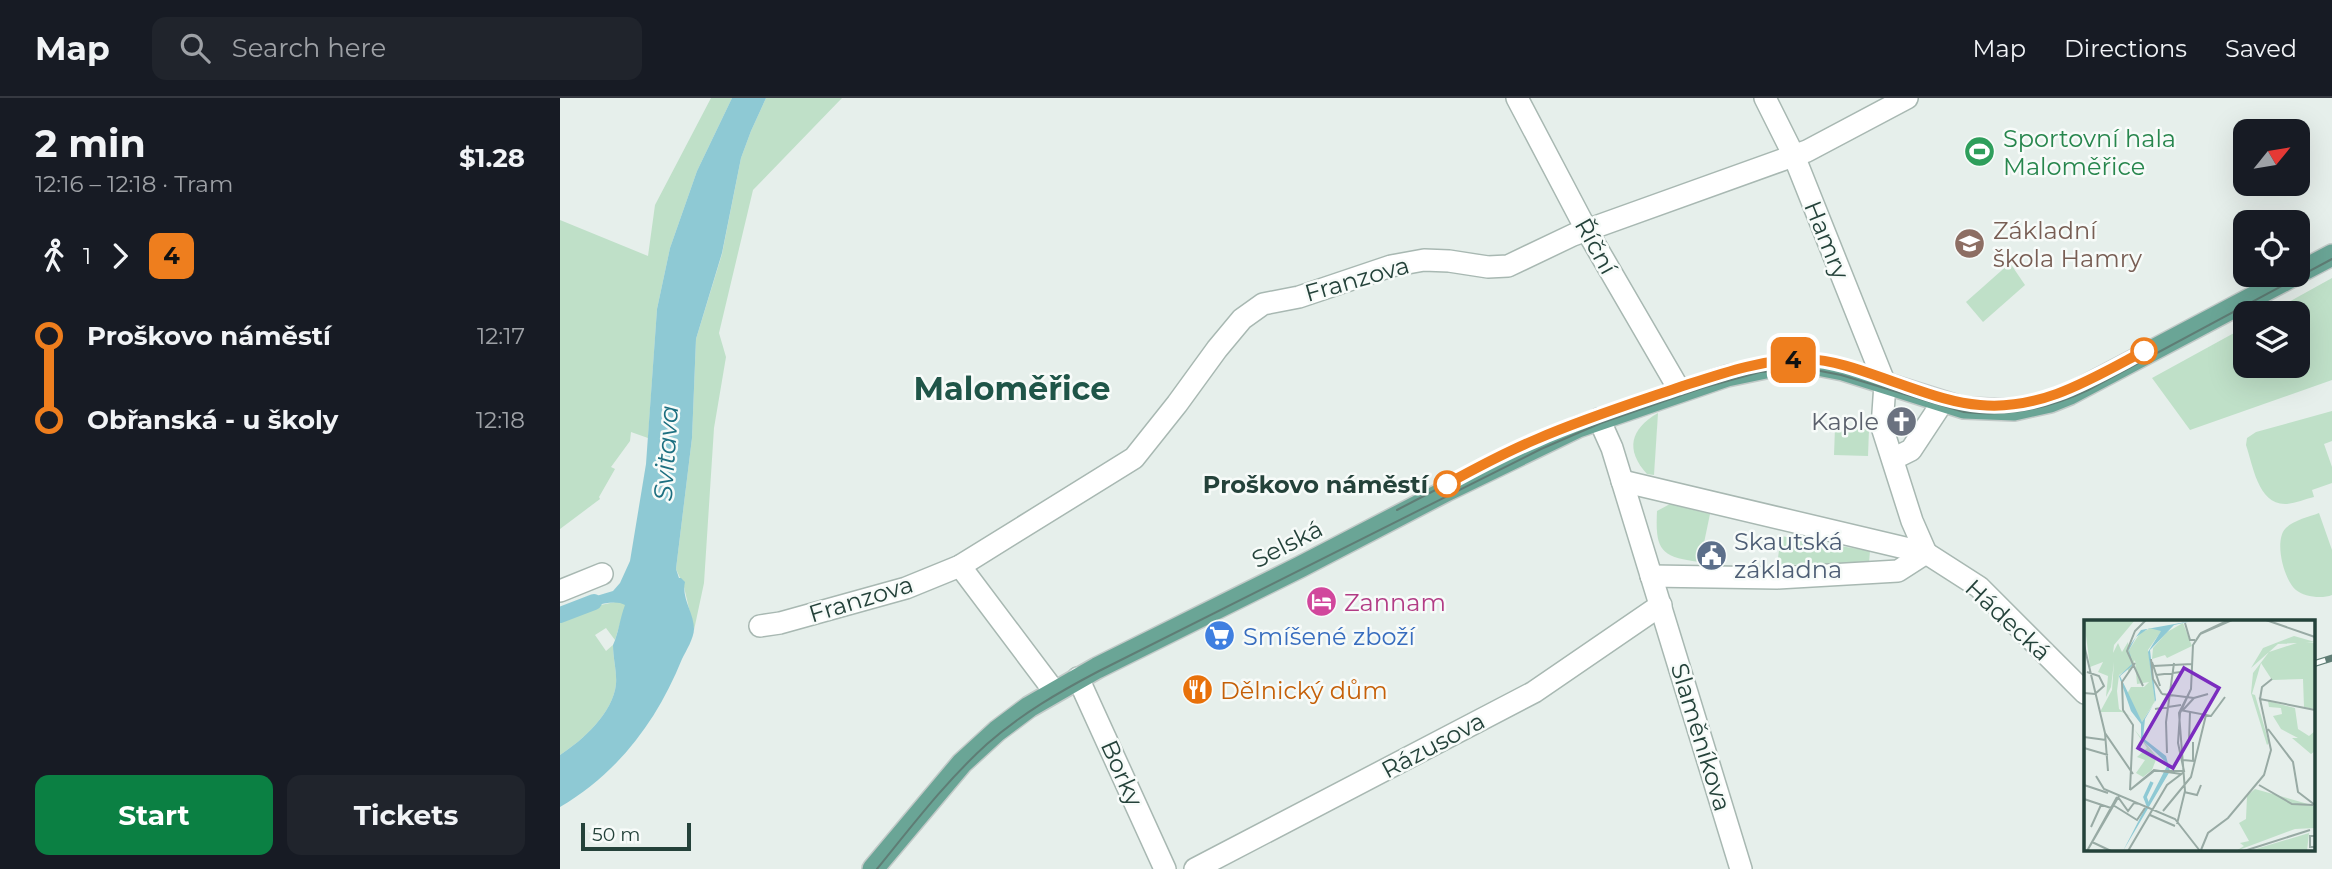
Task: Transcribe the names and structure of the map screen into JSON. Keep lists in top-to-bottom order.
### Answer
{
  "streets": {
    "main road": ["Selská"],
    "street": [
      "Hamry",
      "Říční",
      "Franzova",
      "Hádecká",
      "Slaměníkova",
      "Rázusova",
      "Borky"
    ]
  },
  "crossings": [
    ["Hamry", "Franzova"],
    ["Hamry", "Selská"],
    ["Říční", "Franzova"],
    ["Říční", "Selská"],
    ["Selská", "Borky"],
    ["Slaměníkova", "Rázusova"]
  ],
  "districts": ["Maloměřice"],
  "water": ["Svitava"],
  "places": {
    "sports": ["Sportovní hala Maloměřice"],
    "school or university": ["Základní škola Hamry"],
    "church": ["Kaple"],
    "other": ["Proškovo náměstí"],
    "public building": ["Skautská základna"],
    "hotel": ["Zannam"],
    "supermarket": ["Smíšené zboží"],
    "restaurant": ["Dělnický dům"]
  },
  "lines": ["tram line 4"],
  "scale_bar": "50 m",
  "north": "top right",
  "page": {
    "header": "Map",
    "search": "Search here",
    "nav": ["Map", "Directions", "Saved"],
    "heading": ["2 min", "12:16 – 12:18 · Tram", "$1.28"],
    "on_map": "4",
    "legs": ["1", "4"],
    "list": [
      {
        "name": "Proškovo náměstí",
        "value": "12:17"
      },
      {
        "name": "Obřanská - u školy",
        "value": "12:18"
      }
    ],
    "buttons": ["Start", "Tickets"],
    "scale": "50 m"
  }
}
